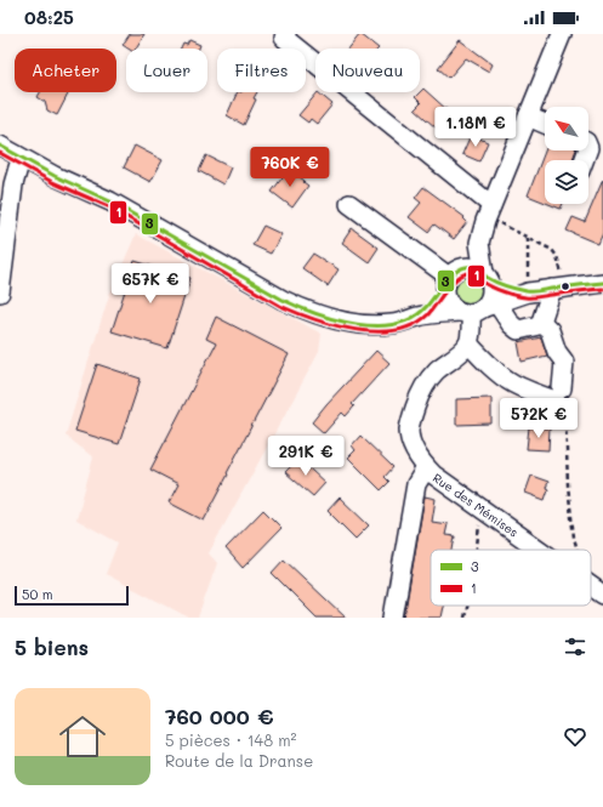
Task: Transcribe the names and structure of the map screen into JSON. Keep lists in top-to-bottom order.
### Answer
{
  "streets": {
    "street": ["Rue des Mémises"]
  },
  "lines": ["transit line 3", "transit line 1"],
  "legend": ["3", "1"],
  "scale_bar": "50 m",
  "north": "top left",
  "page": {
    "status": "08:25",
    "chip": [
      "Acheter",
      "Louer",
      "Filtres",
      "Nouveau"
    ],
    "price": [
      "1.18M €",
      "760K €",
      "657K €",
      "572K €",
      "291K €"
    ],
    "scale": "50 m",
    "heading": "5 biens",
    "list": [
      {
        "name": "760 000 €",
        "note": "5 pièces · 148 m² · Route de la Dranse"
      }
    ]
  }
}
